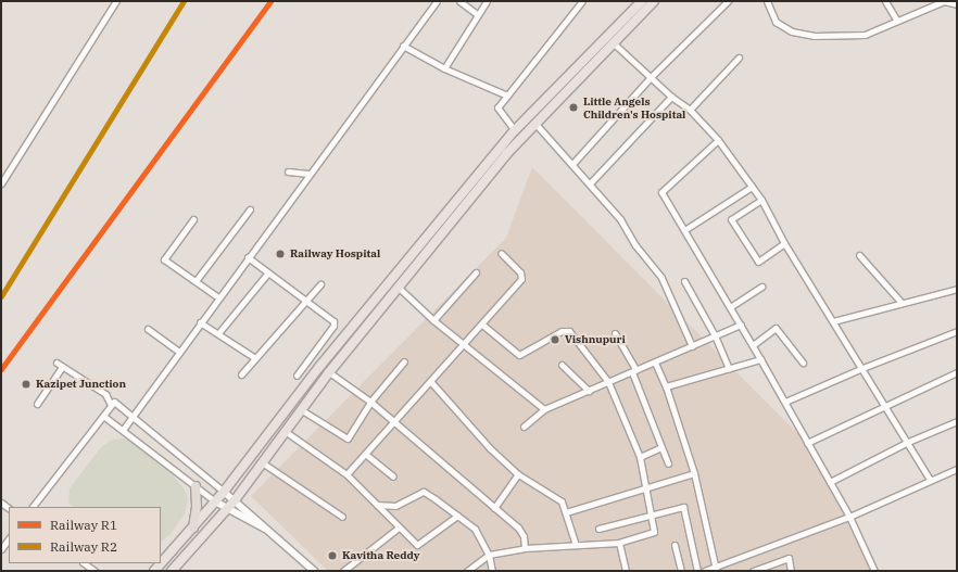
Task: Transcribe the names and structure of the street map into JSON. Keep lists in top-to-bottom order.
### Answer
{
  "places": [
    "Little Angels Children's Hospital",
    "Railway Hospital",
    "Vishnupuri",
    "Kazipet Junction",
    "Kavitha Reddy"
  ],
  "lines": ["rail line R1", "rail line R2"],
  "legend": ["Railway R1", "Railway R2"]
}
